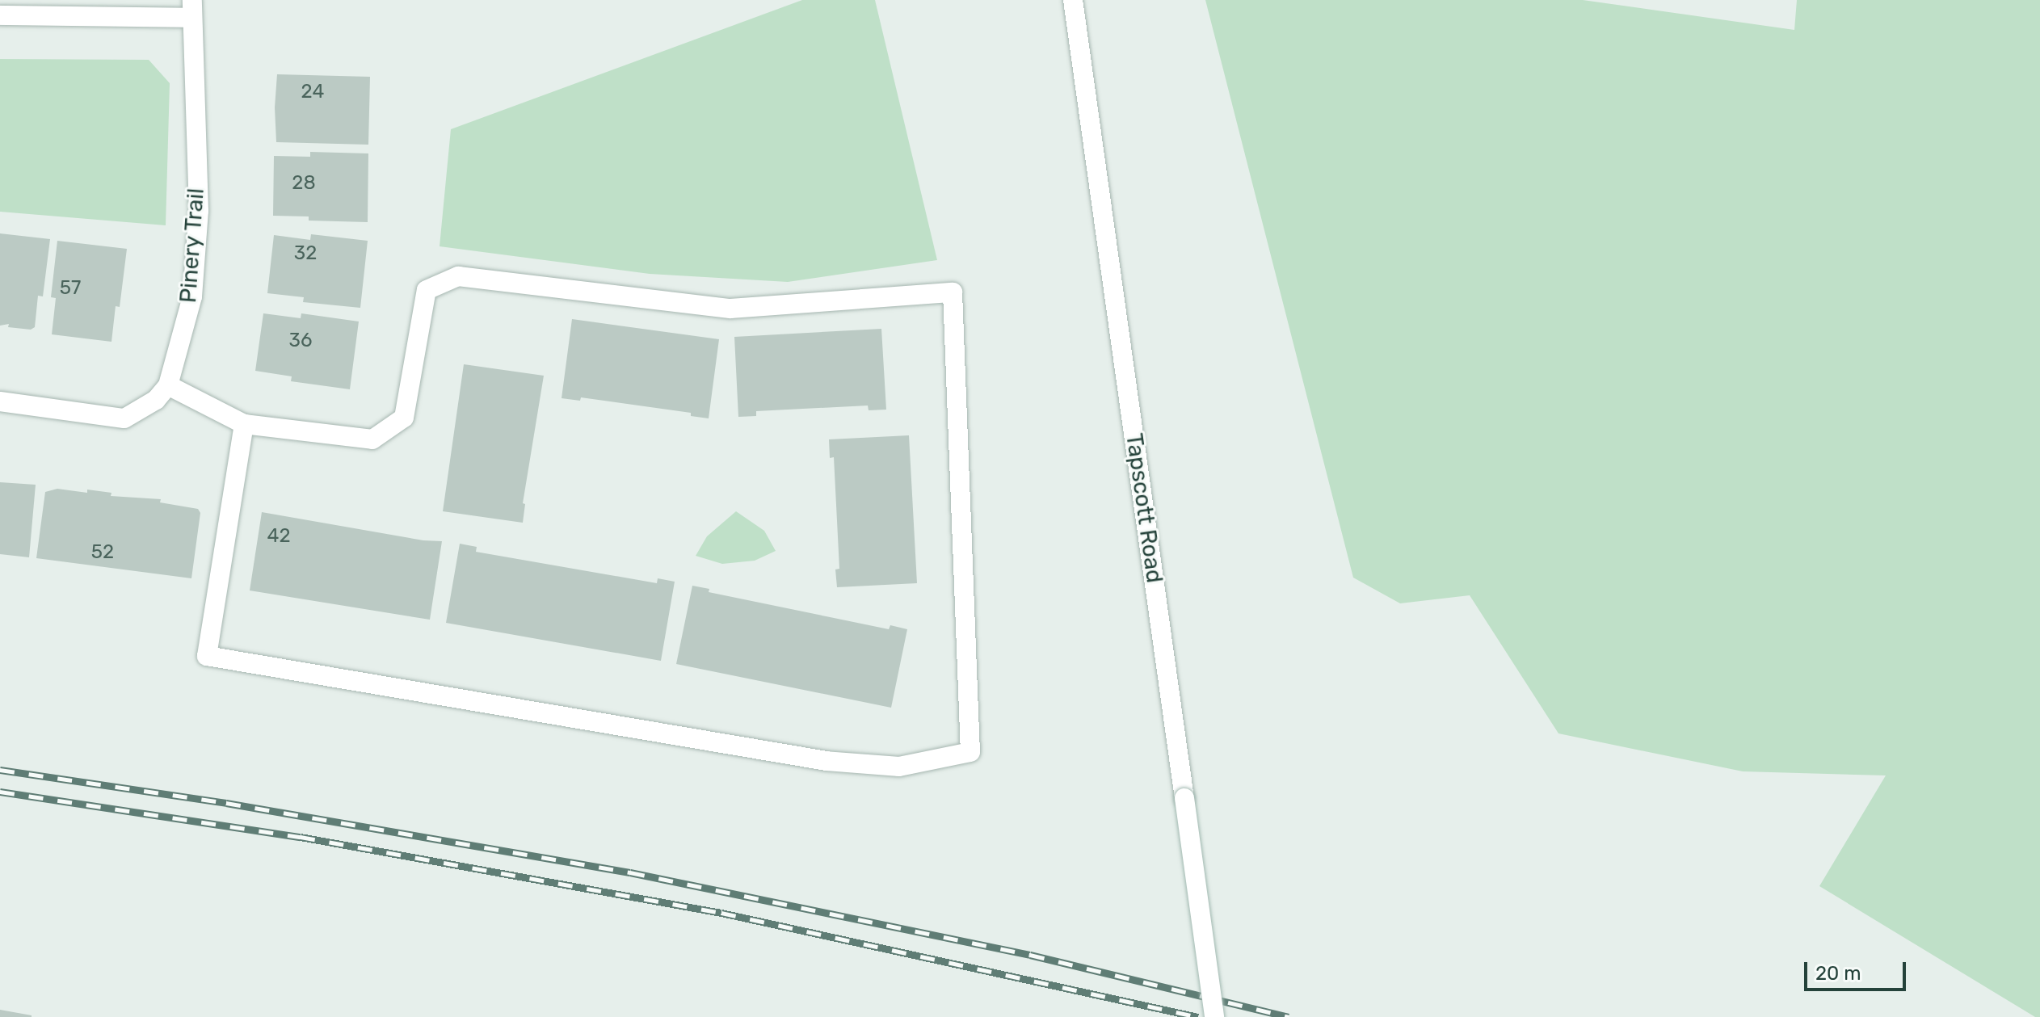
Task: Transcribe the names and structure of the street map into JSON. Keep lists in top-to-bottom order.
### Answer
{
  "streets": {
    "street": ["Pinery Trail", "Tapscott Road"]
  },
  "house_numbers": [
    "24",
    "28",
    "32",
    "57",
    "36",
    "42",
    "52"
  ],
  "scale_bar": "20 m"
}
